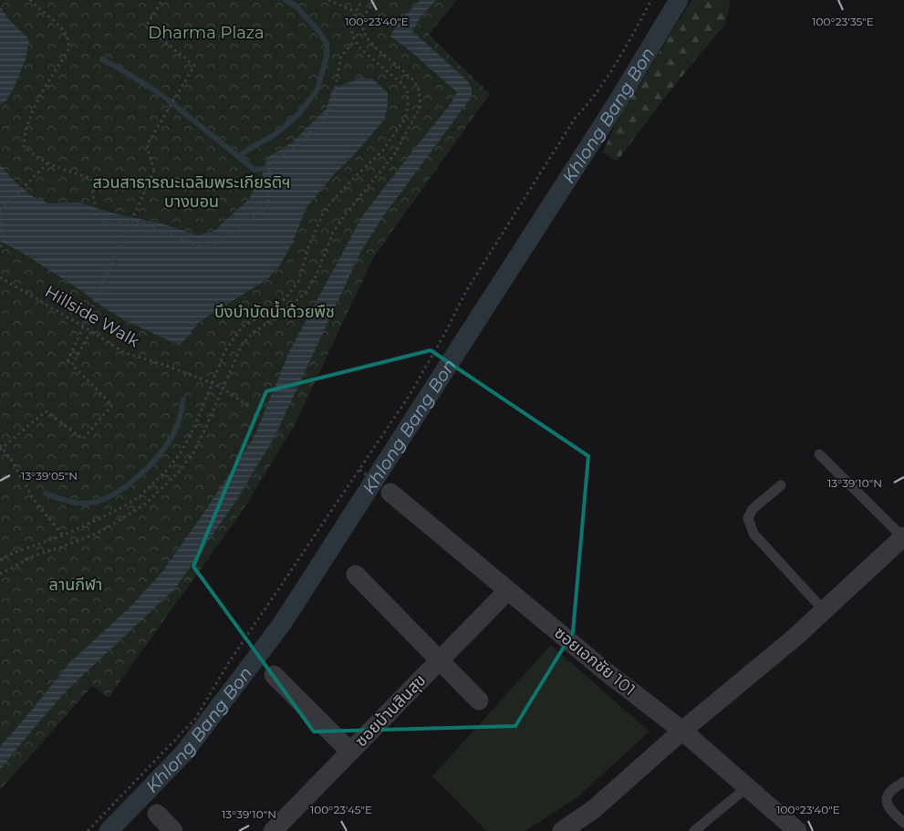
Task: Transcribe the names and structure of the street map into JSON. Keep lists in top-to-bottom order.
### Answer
{
  "streets": {
    "street": ["ซอยเอกชัย 101", "ซอยบ้านสินสุข"],
    "path": ["Hillside Walk"]
  },
  "crossings": [
    ["ซอยเอกชัย 101", "ซอยบ้านสินสุข"]
  ],
  "water": ["Khlong Bang Bon"],
  "parks": [
    "Dharma Plaza",
    "สวนสาธารณะเฉลิมพระเกียรติฯ บางบอน",
    "บึงบำบัดน้ำด้วยพืช",
    "ลานกีฬา"
  ],
  "coordinates": [
    "100°23'40\"E",
    "100°23'35\"E",
    "13°39'05\"N",
    "13°39'10\"N",
    "100°23'45\"E"
  ]
}
